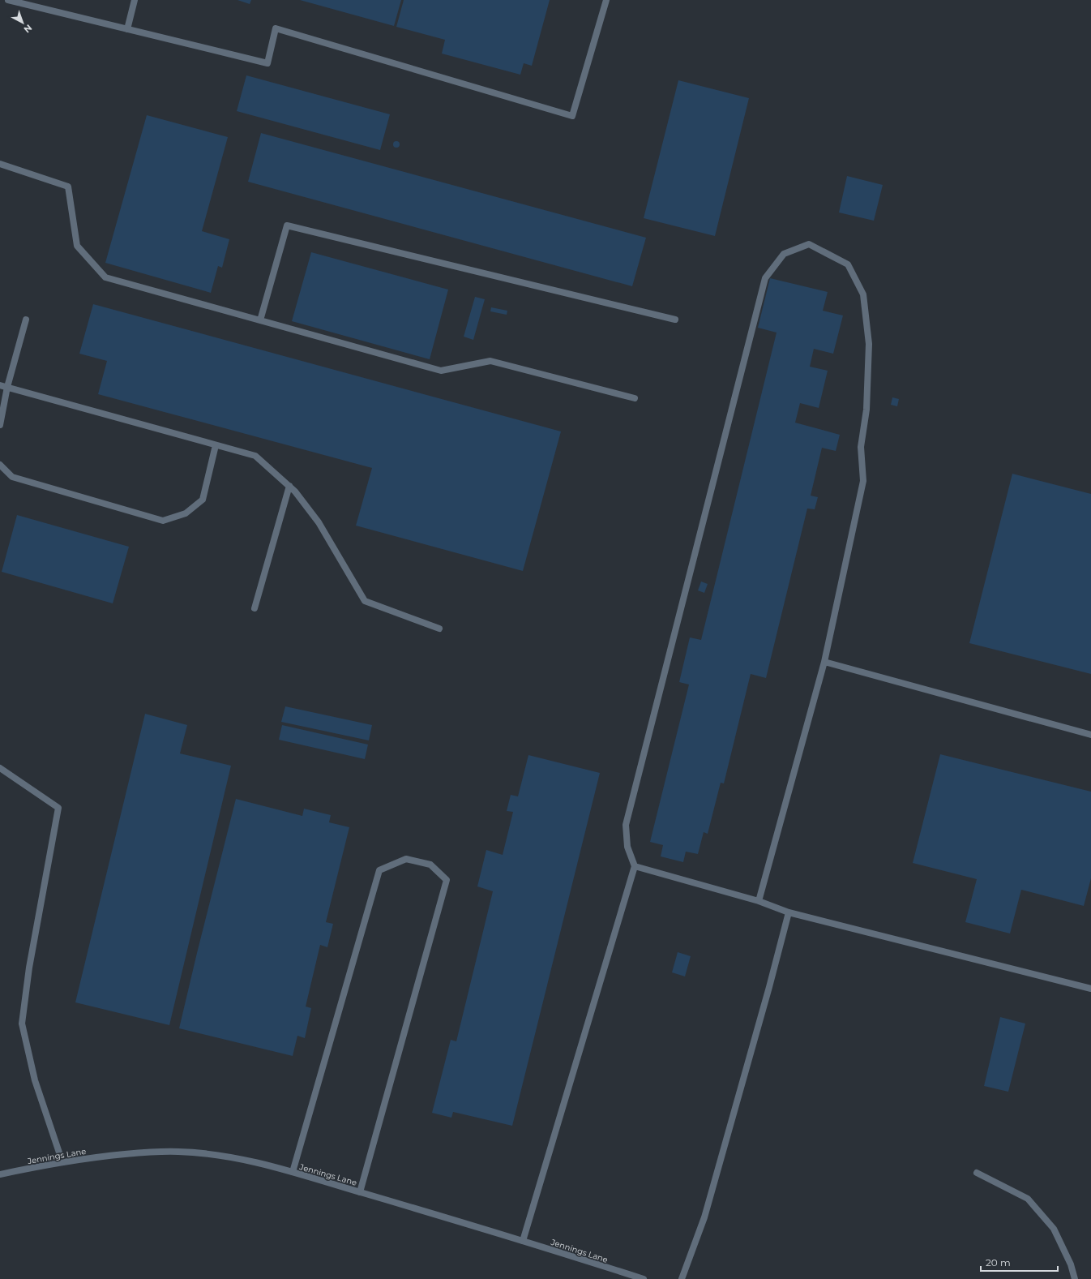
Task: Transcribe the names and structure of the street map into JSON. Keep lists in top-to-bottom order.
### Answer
{
  "streets": {
    "street": ["Jennings Lane"]
  },
  "scale_bar": "20 m",
  "north": "bottom right"
}
